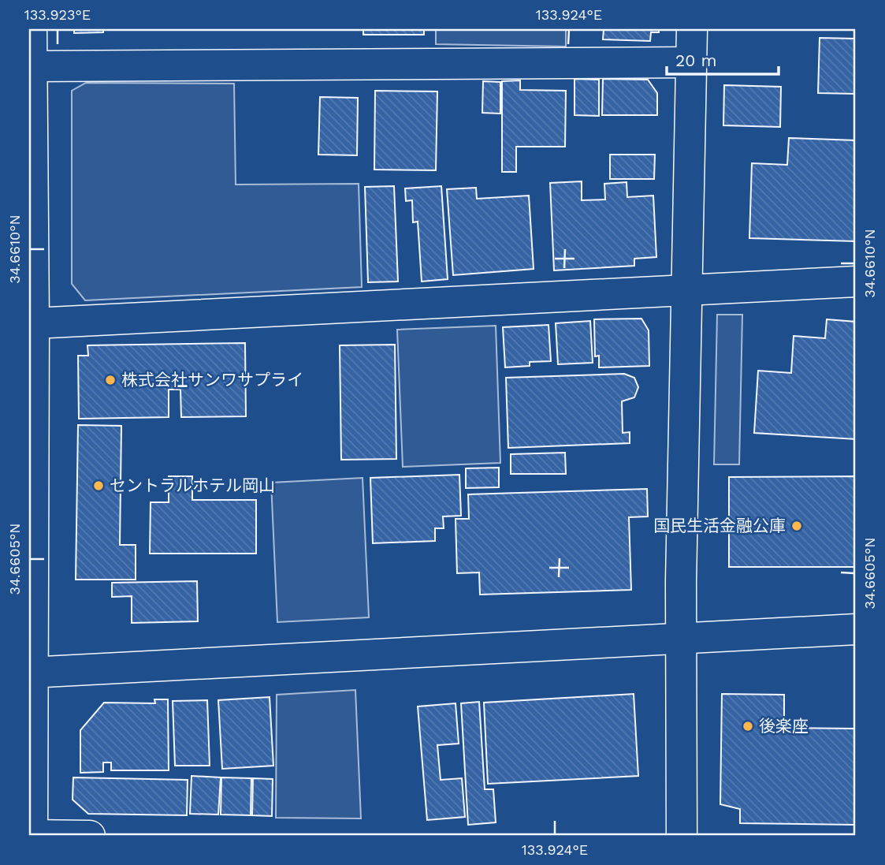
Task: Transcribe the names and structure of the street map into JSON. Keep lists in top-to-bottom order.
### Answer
{
  "places": [
    "株式会社サンワサプライ",
    "セントラルホテル岡山",
    "国民生活金融公庫",
    "後楽座"
  ],
  "scale_bar": "20 m",
  "coordinates": [
    "133.923°E",
    "133.924°E",
    "34.6610°N",
    "34.6605°N"
  ]
}
